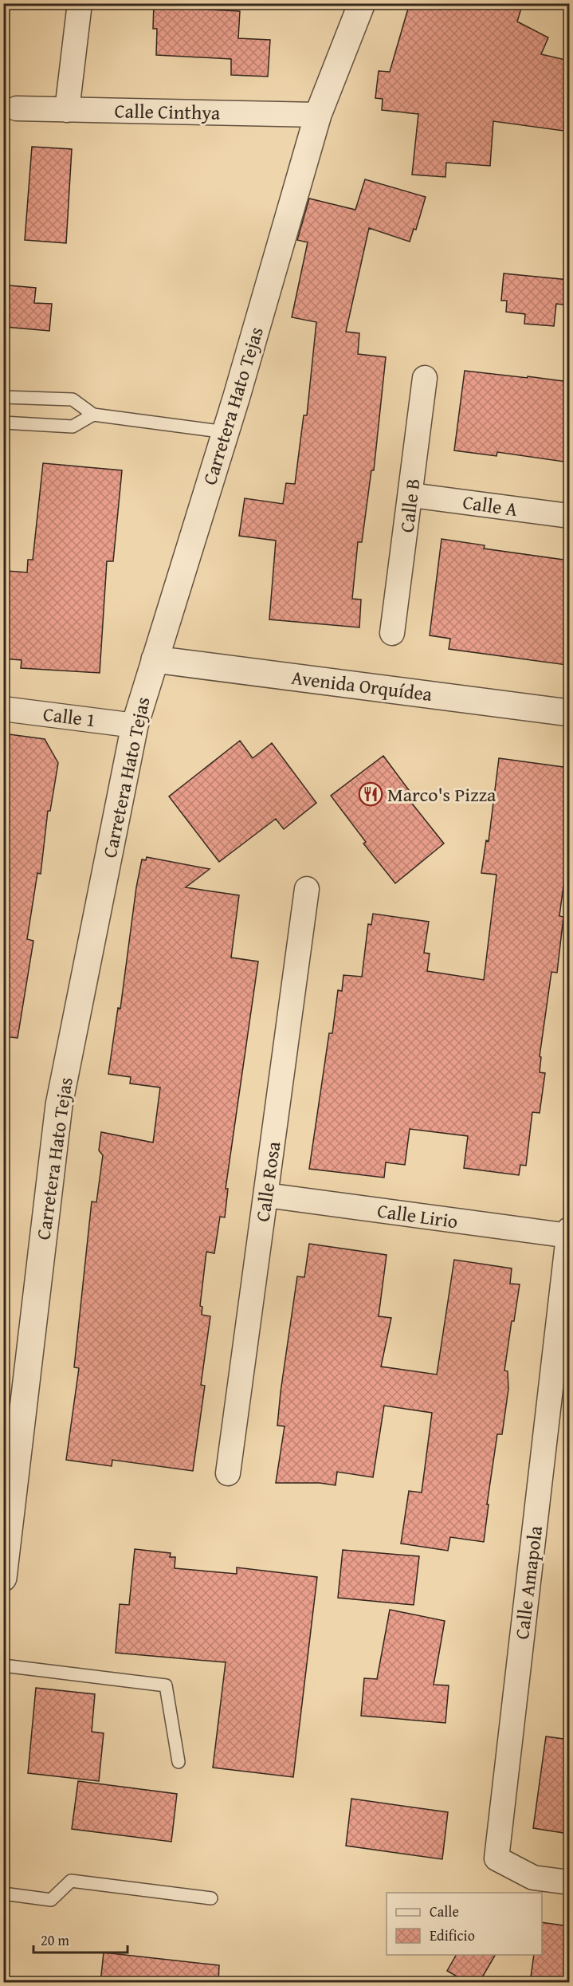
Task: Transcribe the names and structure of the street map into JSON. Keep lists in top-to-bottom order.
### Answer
{
  "streets": {
    "street": [
      "Calle Cinthya",
      "Carretera Hato Tejas",
      "Calle B",
      "Calle A",
      "Avenida Orquídea",
      "Calle 1",
      "Calle Rosa",
      "Calle Lirio",
      "Calle Amapola"
    ]
  },
  "crossings": [
    ["Calle Cinthya", "Carretera Hato Tejas"],
    ["Carretera Hato Tejas", "Avenida Orquídea"],
    ["Carretera Hato Tejas", "Calle 1"],
    ["Calle B", "Calle A"],
    ["Calle Rosa", "Calle Lirio"],
    ["Calle Lirio", "Calle Amapola"]
  ],
  "places": {
    "restaurant": ["Marco's Pizza"]
  },
  "legend": ["Calle", "Edificio"],
  "scale_bar": "20 m"
}
